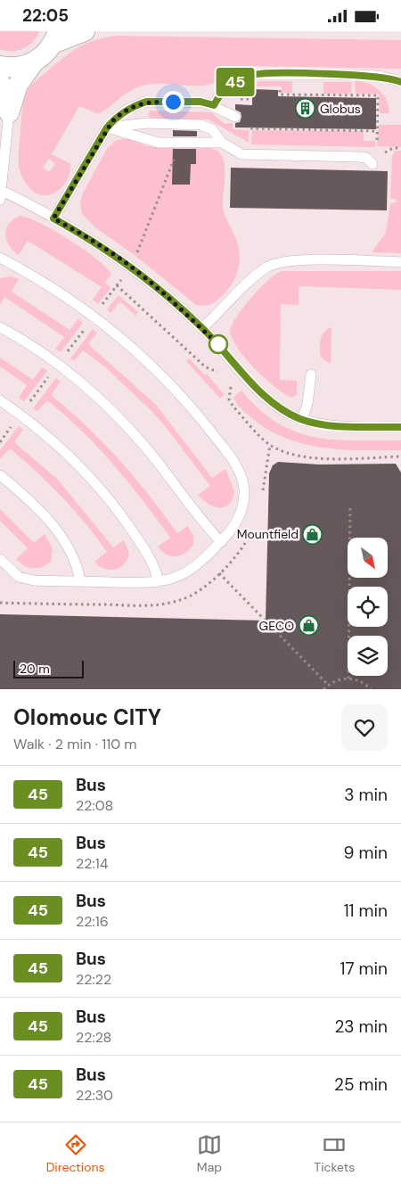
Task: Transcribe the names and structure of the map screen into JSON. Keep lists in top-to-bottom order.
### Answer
{
  "places": {
    "building": ["Globus"],
    "shop": ["Mountfield", "GECO"]
  },
  "lines": ["bus line 45"],
  "scale_bar": "20 m",
  "north": "bottom right",
  "page": {
    "status": "22:05",
    "on_map": "45",
    "scale": "20 m",
    "heading": ["Olomouc CITY", "Walk · 2 min · 110 m"],
    "list": [
      {
        "mark": "45",
        "name": "Bus",
        "note": "22:08",
        "value": "3 min"
      },
      {
        "mark": "45",
        "name": "Bus",
        "note": "22:14",
        "value": "9 min"
      },
      {
        "mark": "45",
        "name": "Bus",
        "note": "22:16",
        "value": "11 min"
      },
      {
        "mark": "45",
        "name": "Bus",
        "note": "22:22",
        "value": "17 min"
      },
      {
        "mark": "45",
        "name": "Bus",
        "note": "22:28",
        "value": "23 min"
      },
      {
        "mark": "45",
        "name": "Bus",
        "note": "22:30",
        "value": "25 min"
      }
    ],
    "tabs": ["Directions", "Map", "Tickets"]
  }
}
